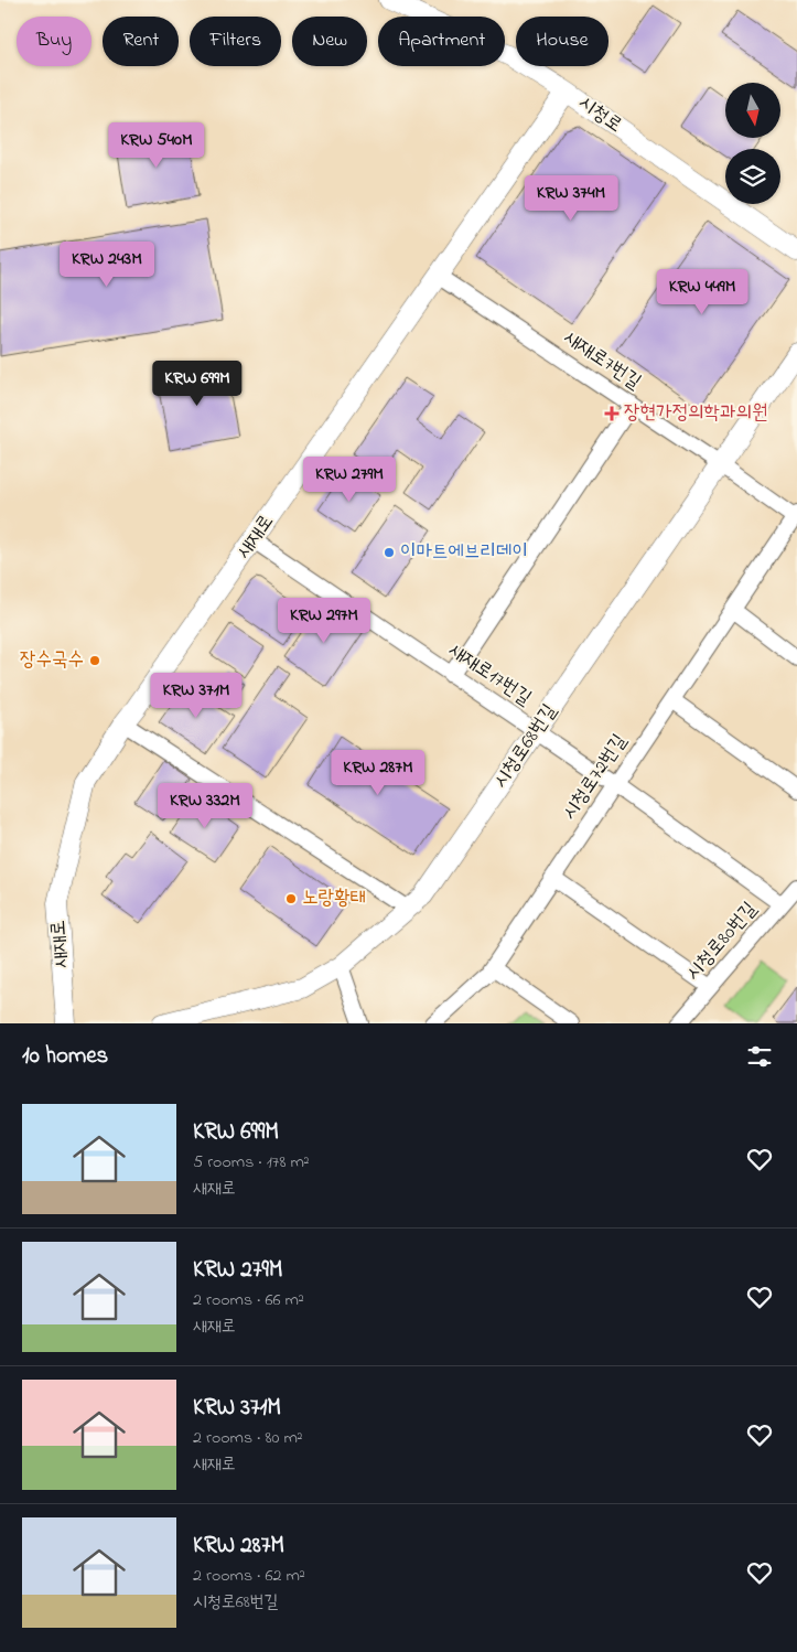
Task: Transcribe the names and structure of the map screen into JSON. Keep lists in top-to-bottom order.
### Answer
{
  "streets": {
    "street": [
      "시청로",
      "새재로7번길",
      "새재로",
      "새재로17번길",
      "시청로68번길",
      "시청로72번길",
      "시청로80번길"
    ]
  },
  "crossings": [
    ["시청로", "새재로"],
    ["새재로7번길", "새재로"],
    ["새재로7번길", "시청로68번길"],
    ["새재로7번길", "시청로72번길"],
    ["새재로", "새재로17번길"],
    ["새재로17번길", "시청로68번길"],
    ["새재로17번길", "시청로72번길"],
    ["새재로17번길", "시청로80번길"]
  ],
  "places": {
    "health": ["장현가정의학과의원"],
    "other": ["이마트에브리데이", "장수국수", "노랑황태"]
  },
  "north": "bottom",
  "page": {
    "chip": [
      "Buy",
      "Rent",
      "Filters",
      "New",
      "Apartment",
      "House"
    ],
    "price": [
      "KRW 540M",
      "KRW 374M",
      "KRW 243M",
      "KRW 449M",
      "KRW 699M",
      "KRW 279M",
      "KRW 297M",
      "KRW 371M",
      "KRW 287M",
      "KRW 332M"
    ],
    "heading": "10 homes",
    "list": [
      {
        "name": "KRW 699M",
        "note": "5 rooms · 178 m² · 새재로"
      },
      {
        "name": "KRW 279M",
        "note": "2 rooms · 66 m² · 새재로"
      },
      {
        "name": "KRW 371M",
        "note": "2 rooms · 80 m² · 새재로"
      },
      {
        "name": "KRW 287M",
        "note": "2 rooms · 62 m² · 시청로68번길"
      }
    ]
  }
}
